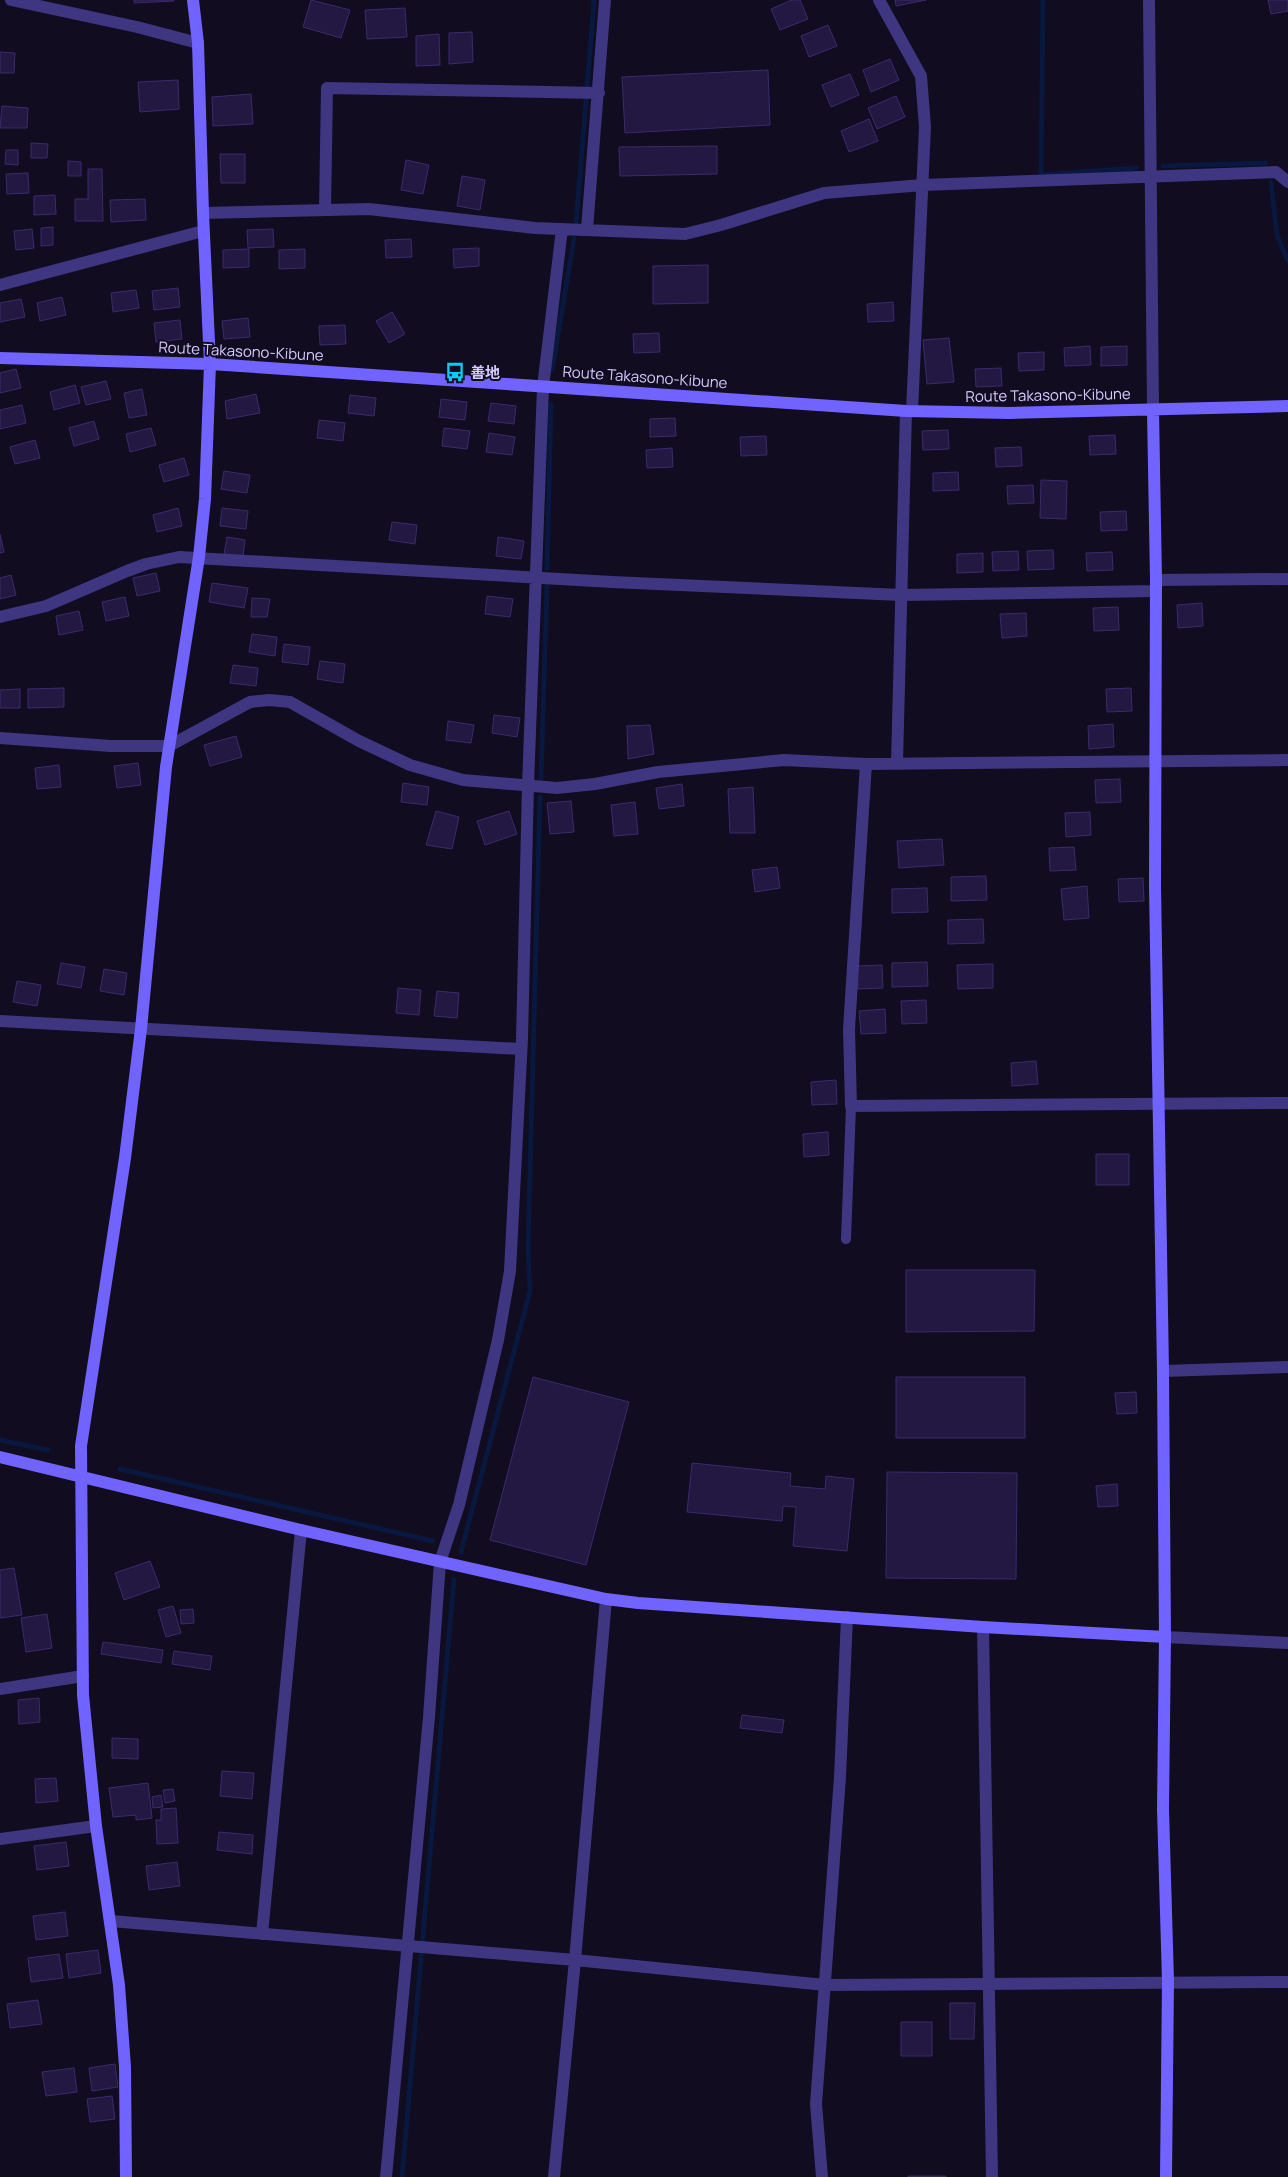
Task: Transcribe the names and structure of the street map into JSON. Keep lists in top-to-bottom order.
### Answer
{
  "streets": {
    "street": ["Route Takasono-Kibune"]
  },
  "places": {
    "bus stop": ["善地"]
  }
}
